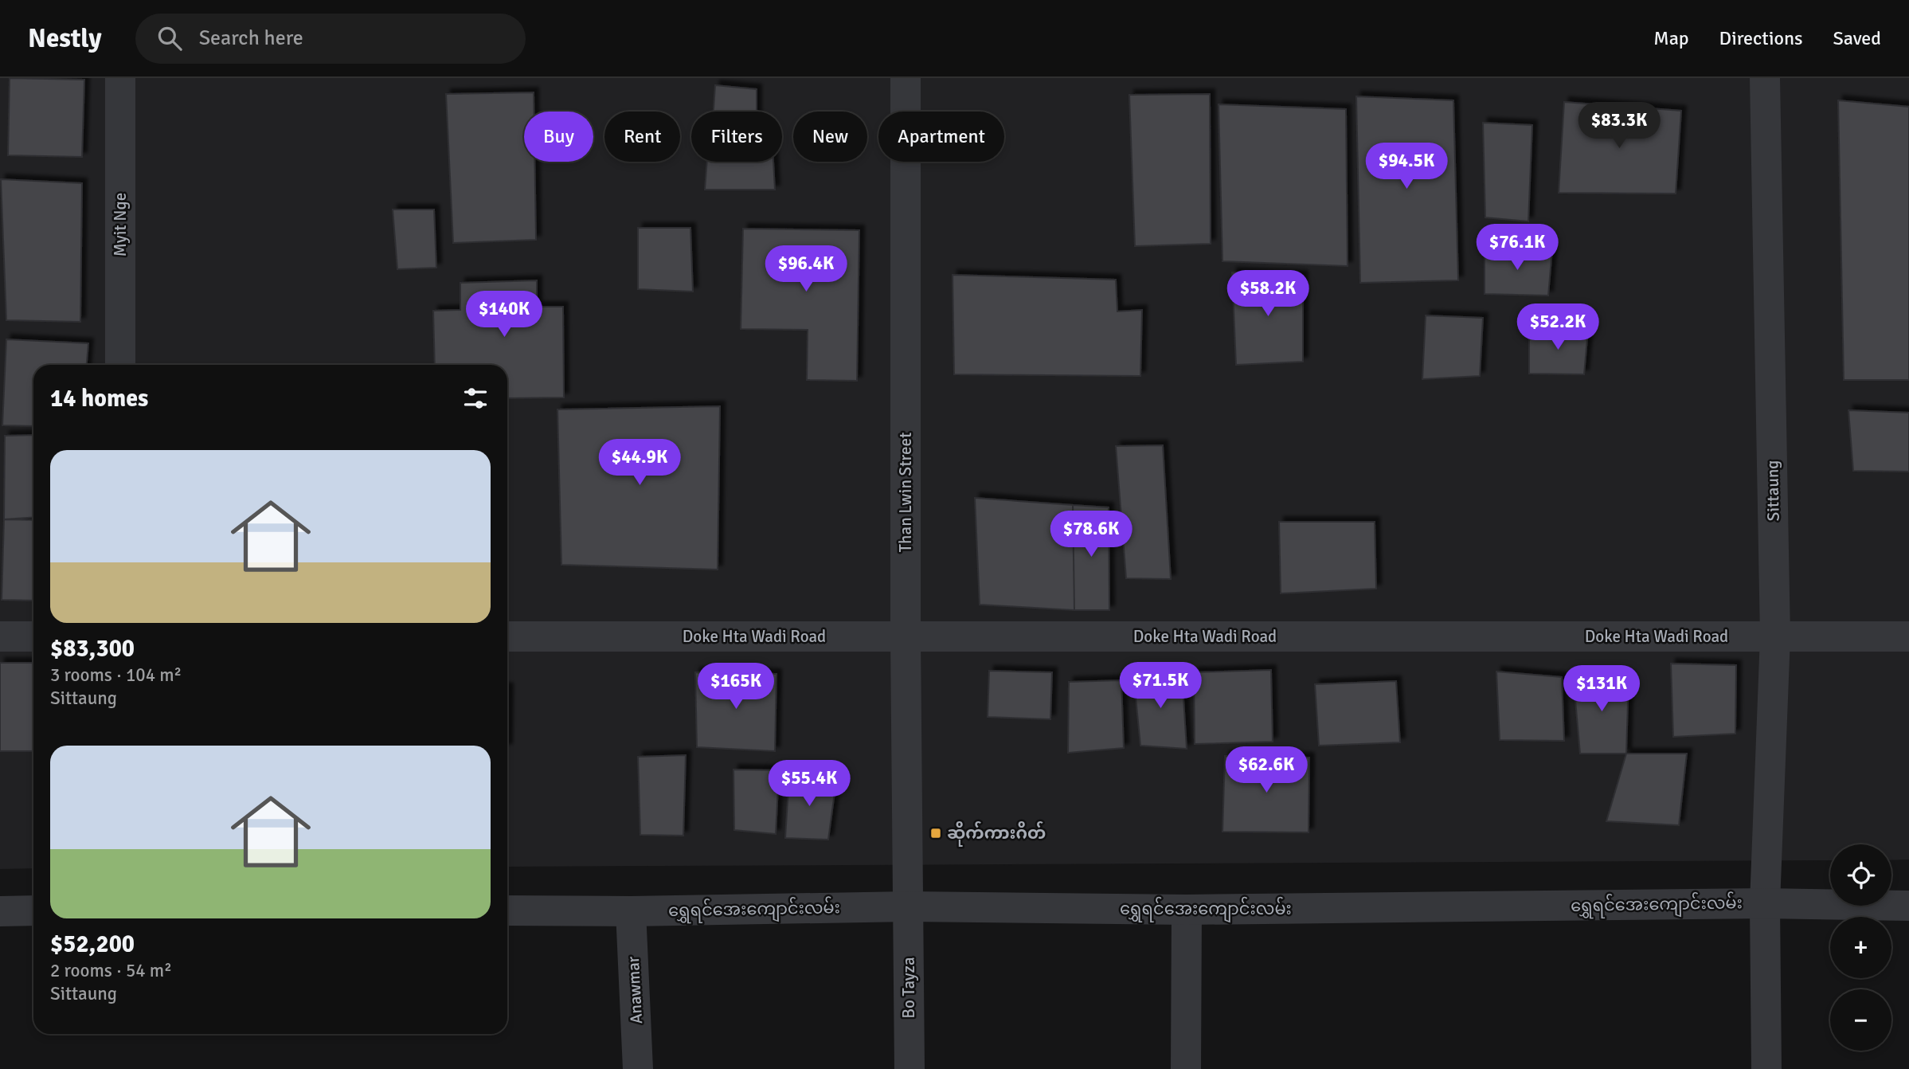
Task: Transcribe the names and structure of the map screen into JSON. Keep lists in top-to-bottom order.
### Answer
{
  "streets": {
    "street": [
      "Myit Nge",
      "Sittaung",
      "Than Lwin Street",
      "Doke Hta Wadi Road",
      "ရွှေရင်အေးကျောင်းလမ်း",
      "Bo Tayza",
      "Anawmar"
    ]
  },
  "crossings": [
    ["Sittaung", "Doke Hta Wadi Road"],
    ["Sittaung", "ရွှေရင်အေးကျောင်းလမ်း"],
    ["Than Lwin Street", "Doke Hta Wadi Road"],
    ["Than Lwin Street", "ရွှေရင်အေးကျောင်းလမ်း"],
    ["Than Lwin Street", "Bo Tayza"],
    ["ရွှေရင်အေးကျောင်းလမ်း", "Bo Tayza"],
    ["ရွှေရင်အေးကျောင်းလမ်း", "Anawmar"]
  ],
  "places": {
    "transit": ["ဆိုက်ကားဂိတ်"]
  },
  "page": {
    "header": "Nestly",
    "search": "Search here",
    "nav": ["Map", "Directions", "Saved"],
    "price": [
      "$83.3K",
      "$94.5K",
      "$76.1K",
      "$96.4K",
      "$58.2K",
      "$140K",
      "$52.2K",
      "$44.9K",
      "$78.6K",
      "$71.5K",
      "$165K",
      "$131K",
      "$62.6K",
      "$55.4K"
    ],
    "chip": [
      "Buy",
      "Rent",
      "Filters",
      "New",
      "Apartment"
    ],
    "heading": "14 homes",
    "list": [
      {
        "name": "$83,300",
        "note": "3 rooms · 104 m² · Sittaung"
      },
      {
        "name": "$52,200",
        "note": "2 rooms · 54 m² · Sittaung"
      }
    ],
    "map_buttons": ["+", "−"]
  }
}
